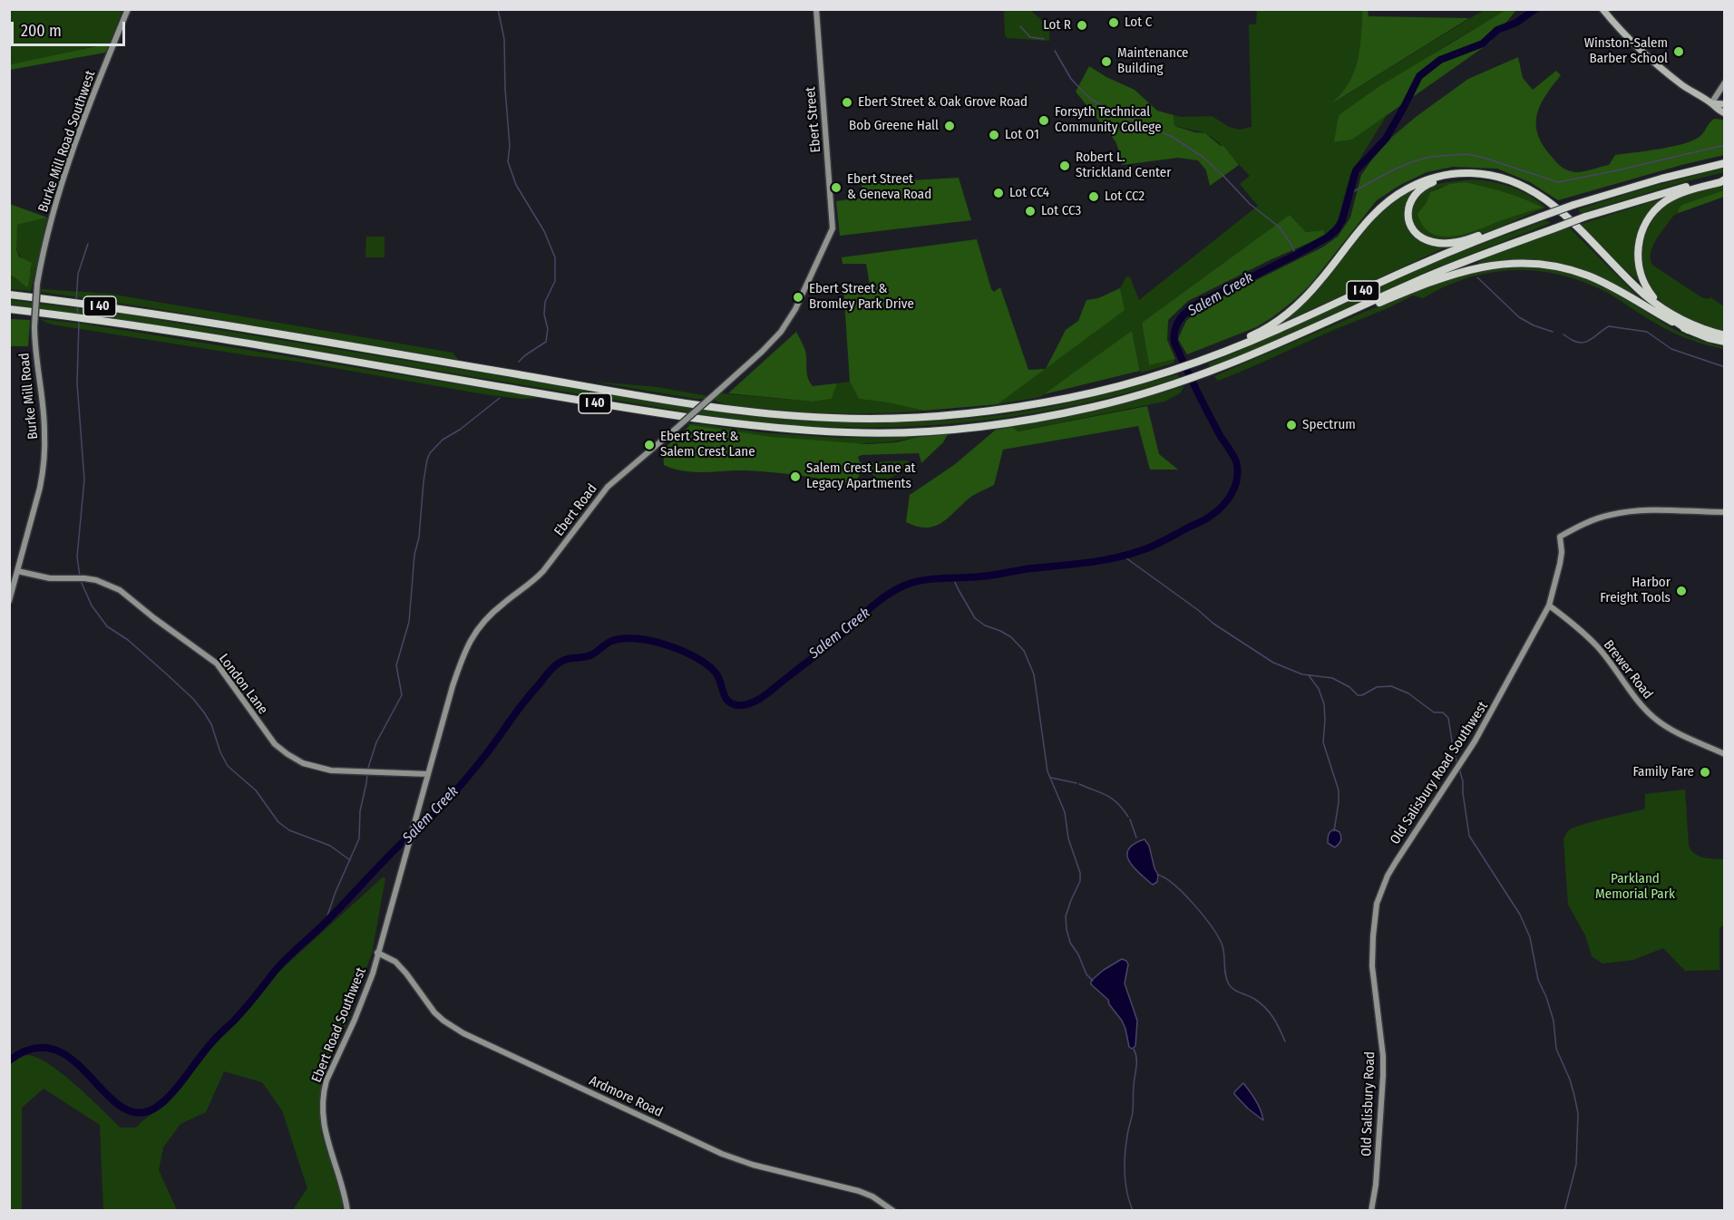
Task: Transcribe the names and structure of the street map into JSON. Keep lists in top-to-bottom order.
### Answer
{
  "streets": {
    "highway": ["I 40"],
    "street": [
      "Ebert Street",
      "Burke Mill Road Southwest",
      "Burke Mill Road",
      "Ebert Road",
      "Brewer Road",
      "London Lane",
      "Old Salisbury Road Southwest",
      "Ebert Road Southwest",
      "Ardmore Road",
      "Old Salisbury Road"
    ]
  },
  "crossings": [
    ["Ebert Street", "Ebert Road"],
    ["Burke Mill Road Southwest", "Burke Mill Road"],
    ["Burke Mill Road", "London Lane"],
    ["Ebert Road", "London Lane"],
    ["Ebert Road", "Ebert Road Southwest"],
    ["Brewer Road", "Old Salisbury Road Southwest"],
    ["Old Salisbury Road Southwest", "Old Salisbury Road"],
    ["Ebert Road Southwest", "Ardmore Road"]
  ],
  "water": ["Salem Creek"],
  "parks": ["Parkland Memorial Park"],
  "places": [
    "Lot C",
    "Lot R",
    "Winston-Salem Barber School",
    "Maintenance Building",
    "Ebert Street & Oak Grove Road",
    "Forsyth Technical Community College",
    "Bob Greene Hall",
    "Lot O1",
    "Robert L. Strickland Center",
    "Ebert Street & Geneva Road",
    "Lot CC4",
    "Lot CC2",
    "Lot CC3",
    "Ebert Street & Bromley Park Drive",
    "Spectrum",
    "Ebert Street & Salem Crest Lane",
    "Salem Crest Lane at Legacy Apartments",
    "Harbor Freight Tools",
    "Family Fare"
  ],
  "scale_bar": "200 m"
}
